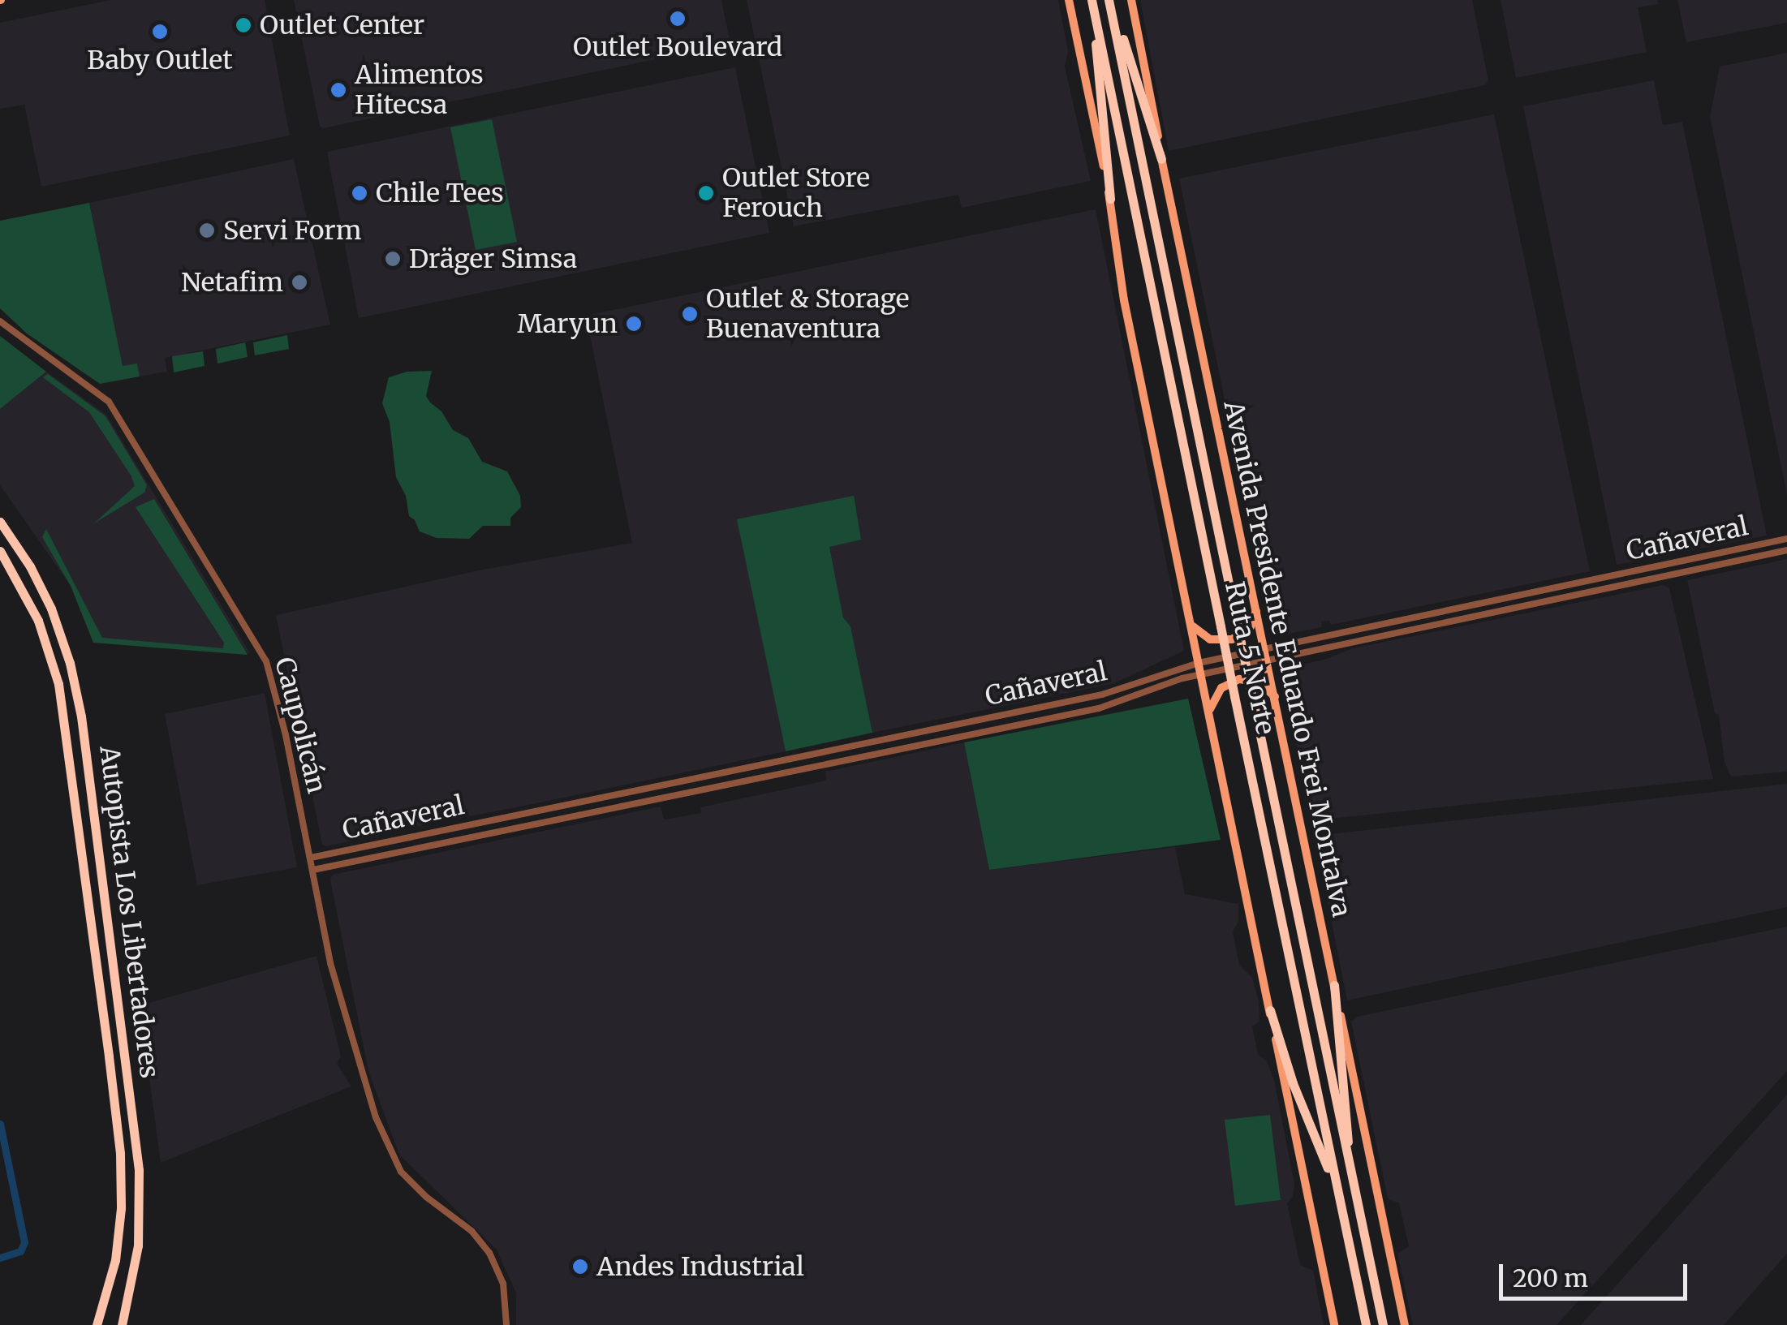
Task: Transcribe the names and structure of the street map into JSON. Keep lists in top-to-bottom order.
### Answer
{
  "streets": {
    "highway": ["Ruta 5 Norte", "Autopista Los Libertadores"],
    "main road": ["Avenida Presidente Eduardo Frei Montalva"],
    "street": ["Cañaveral", "Caupolicán"]
  },
  "crossings": [
    ["Cañaveral", "Avenida Presidente Eduardo Frei Montalva"],
    ["Cañaveral", "Caupolicán"]
  ],
  "places": [
    "Outlet Boulevard",
    "Outlet Center",
    "Baby Outlet",
    "Alimentos Hitecsa",
    "Chile Tees",
    "Outlet Store Ferouch",
    "Servi Form",
    "Dräger Simsa",
    "Netafim",
    "Outlet & Storage Buenaventura",
    "Maryun",
    "Andes Industrial"
  ],
  "scale_bar": "200 m"
}
